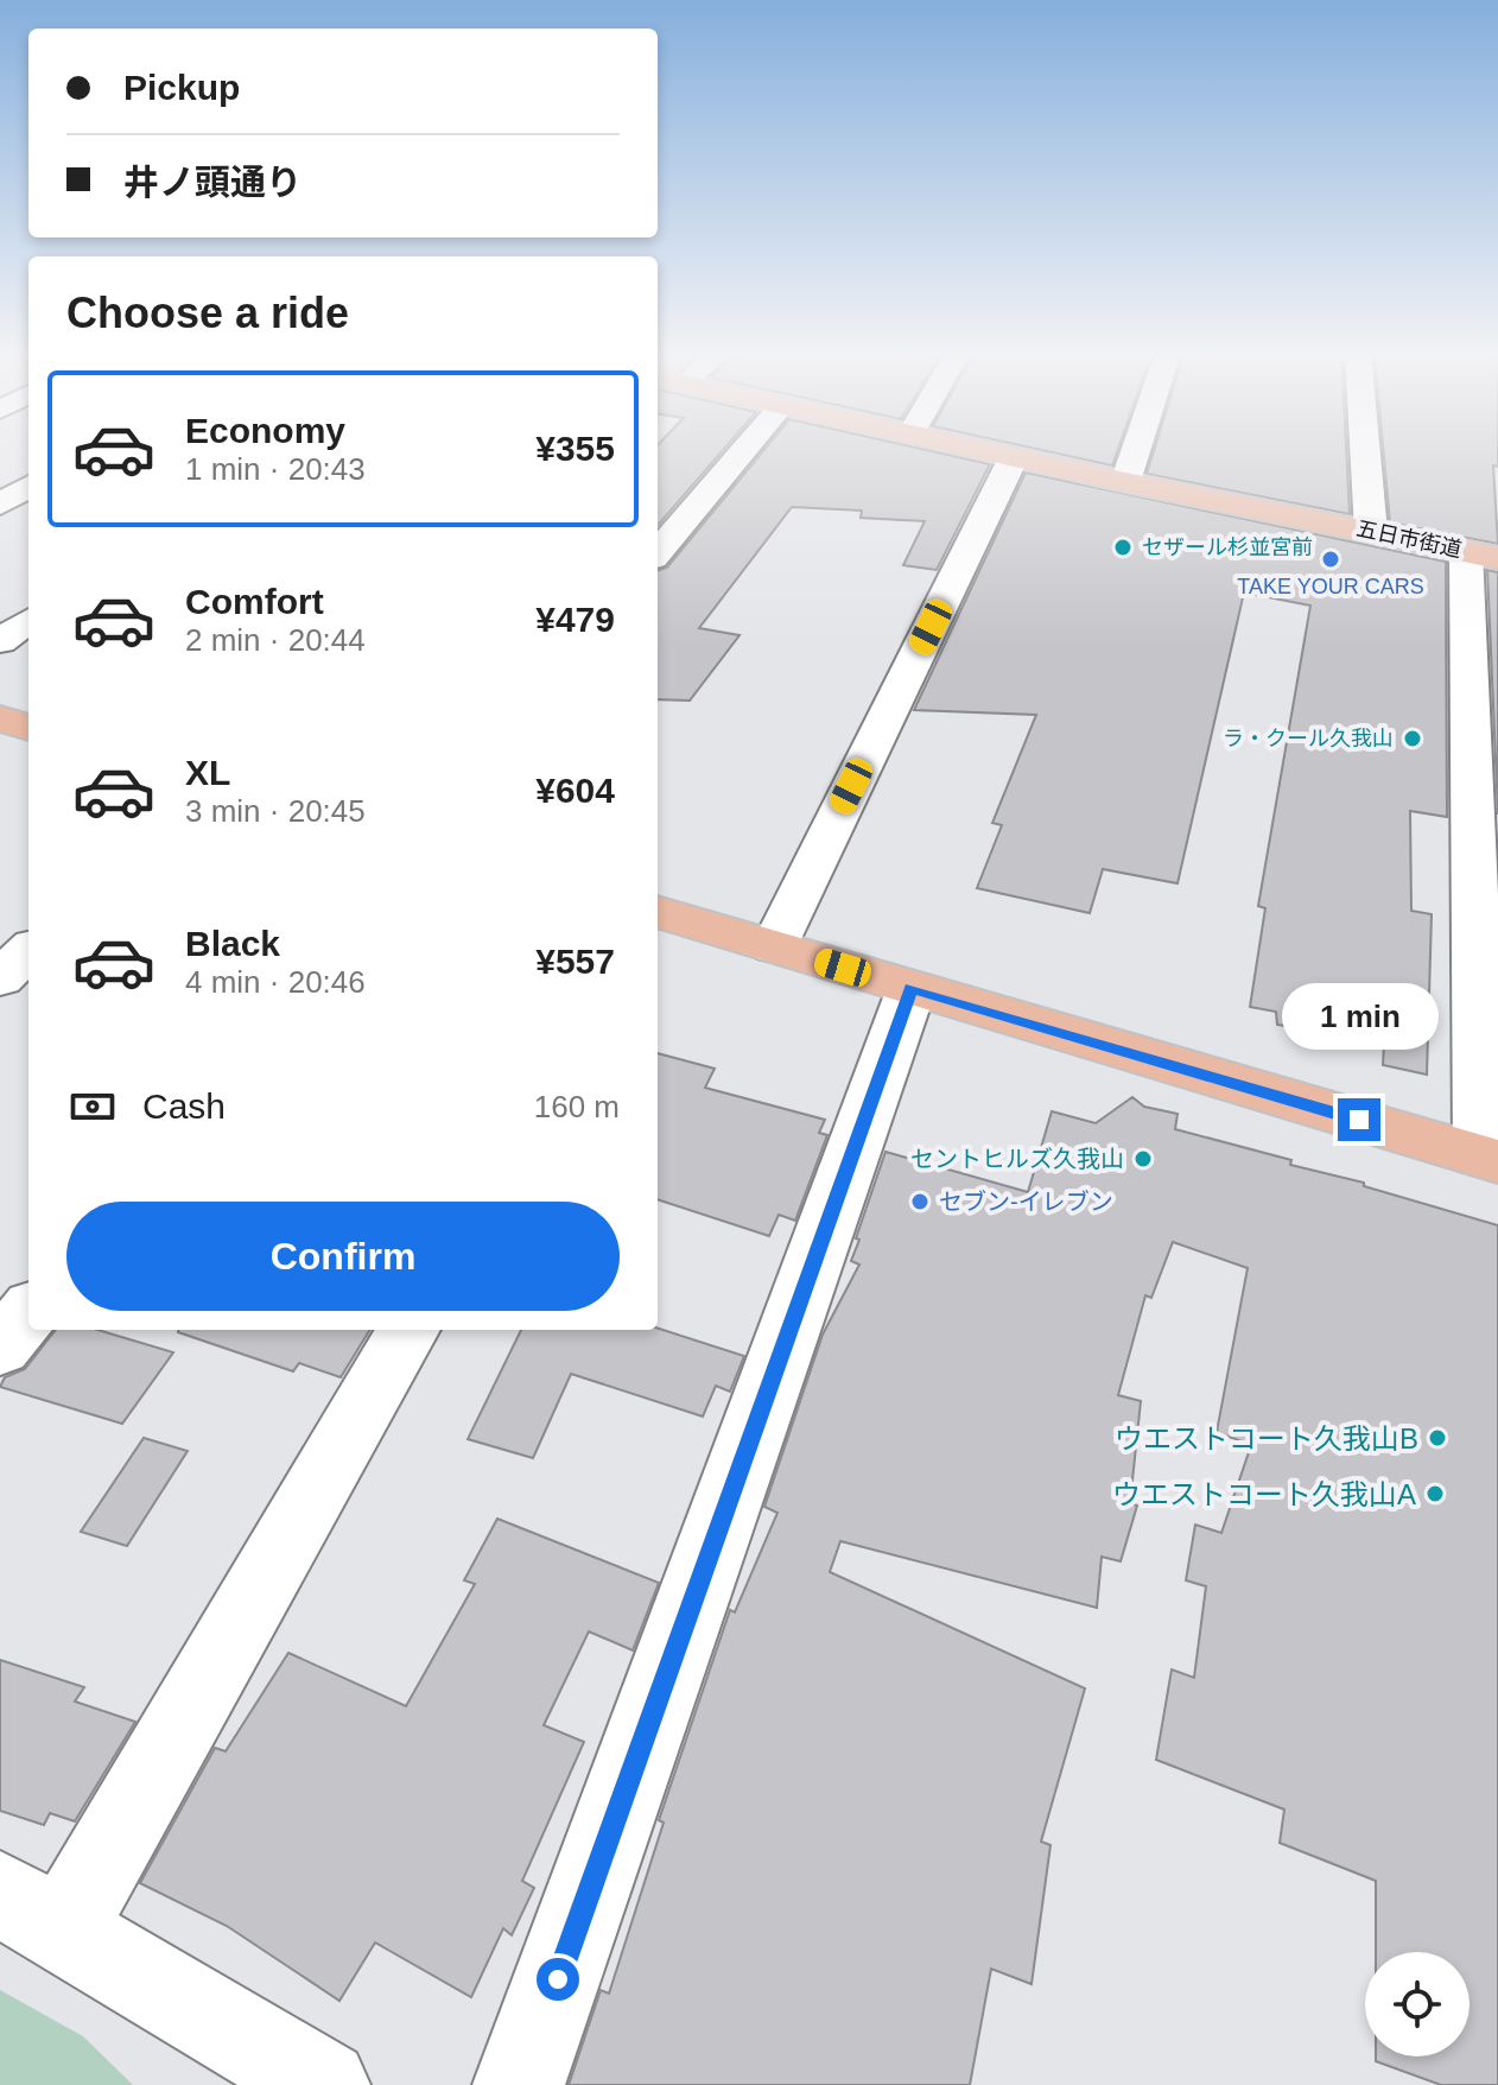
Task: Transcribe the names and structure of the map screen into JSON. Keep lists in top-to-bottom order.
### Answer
{
  "streets": {
    "main road": ["五日市街道"]
  },
  "places": [
    "セザール杉並宮前",
    "TAKE YOUR CARS",
    "ラ・クール久我山",
    "セントヒルズ久我山",
    "セブン-イレブン",
    "ウエストコート久我山B",
    "ウエストコート久我山A"
  ],
  "page": {
    "banner": ["Pickup", "井ノ頭通り"],
    "heading": "Choose a ride",
    "list": [
      {
        "name": "Economy",
        "note": "1 min · 20:43",
        "value": "¥355"
      },
      {
        "name": "Comfort",
        "note": "2 min · 20:44",
        "value": "¥479"
      },
      {
        "name": "XL",
        "note": "3 min · 20:45",
        "value": "¥604"
      },
      {
        "name": "Black",
        "note": "4 min · 20:46",
        "value": "¥557"
      }
    ],
    "bubble": "1 min",
    "pay": ["Cash", "160 m"],
    "buttons": "Confirm"
  }
}
